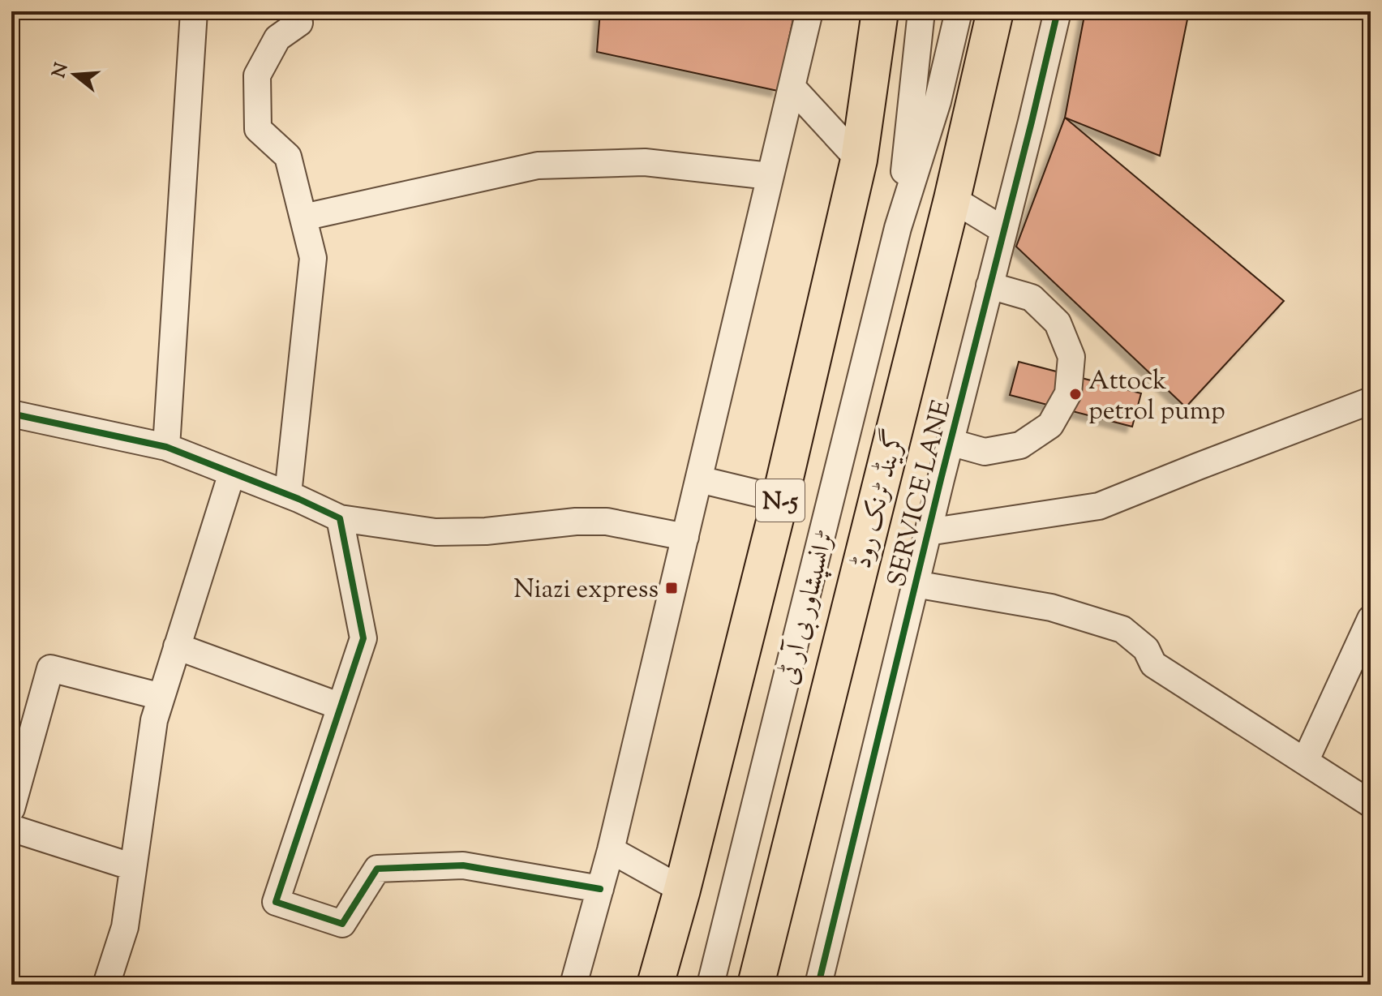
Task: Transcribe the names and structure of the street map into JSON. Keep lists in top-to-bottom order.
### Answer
{
  "streets": {
    "highway": ["گرینڈ ٹرنک روڈ", "N-5"],
    "street": ["SERVICE LANE", "ٹرانسپشاور بی آر ٹی"]
  },
  "places": {
    "other": ["Attock petrol pump"],
    "transit": ["Niazi express"]
  },
  "north": "left"
}
